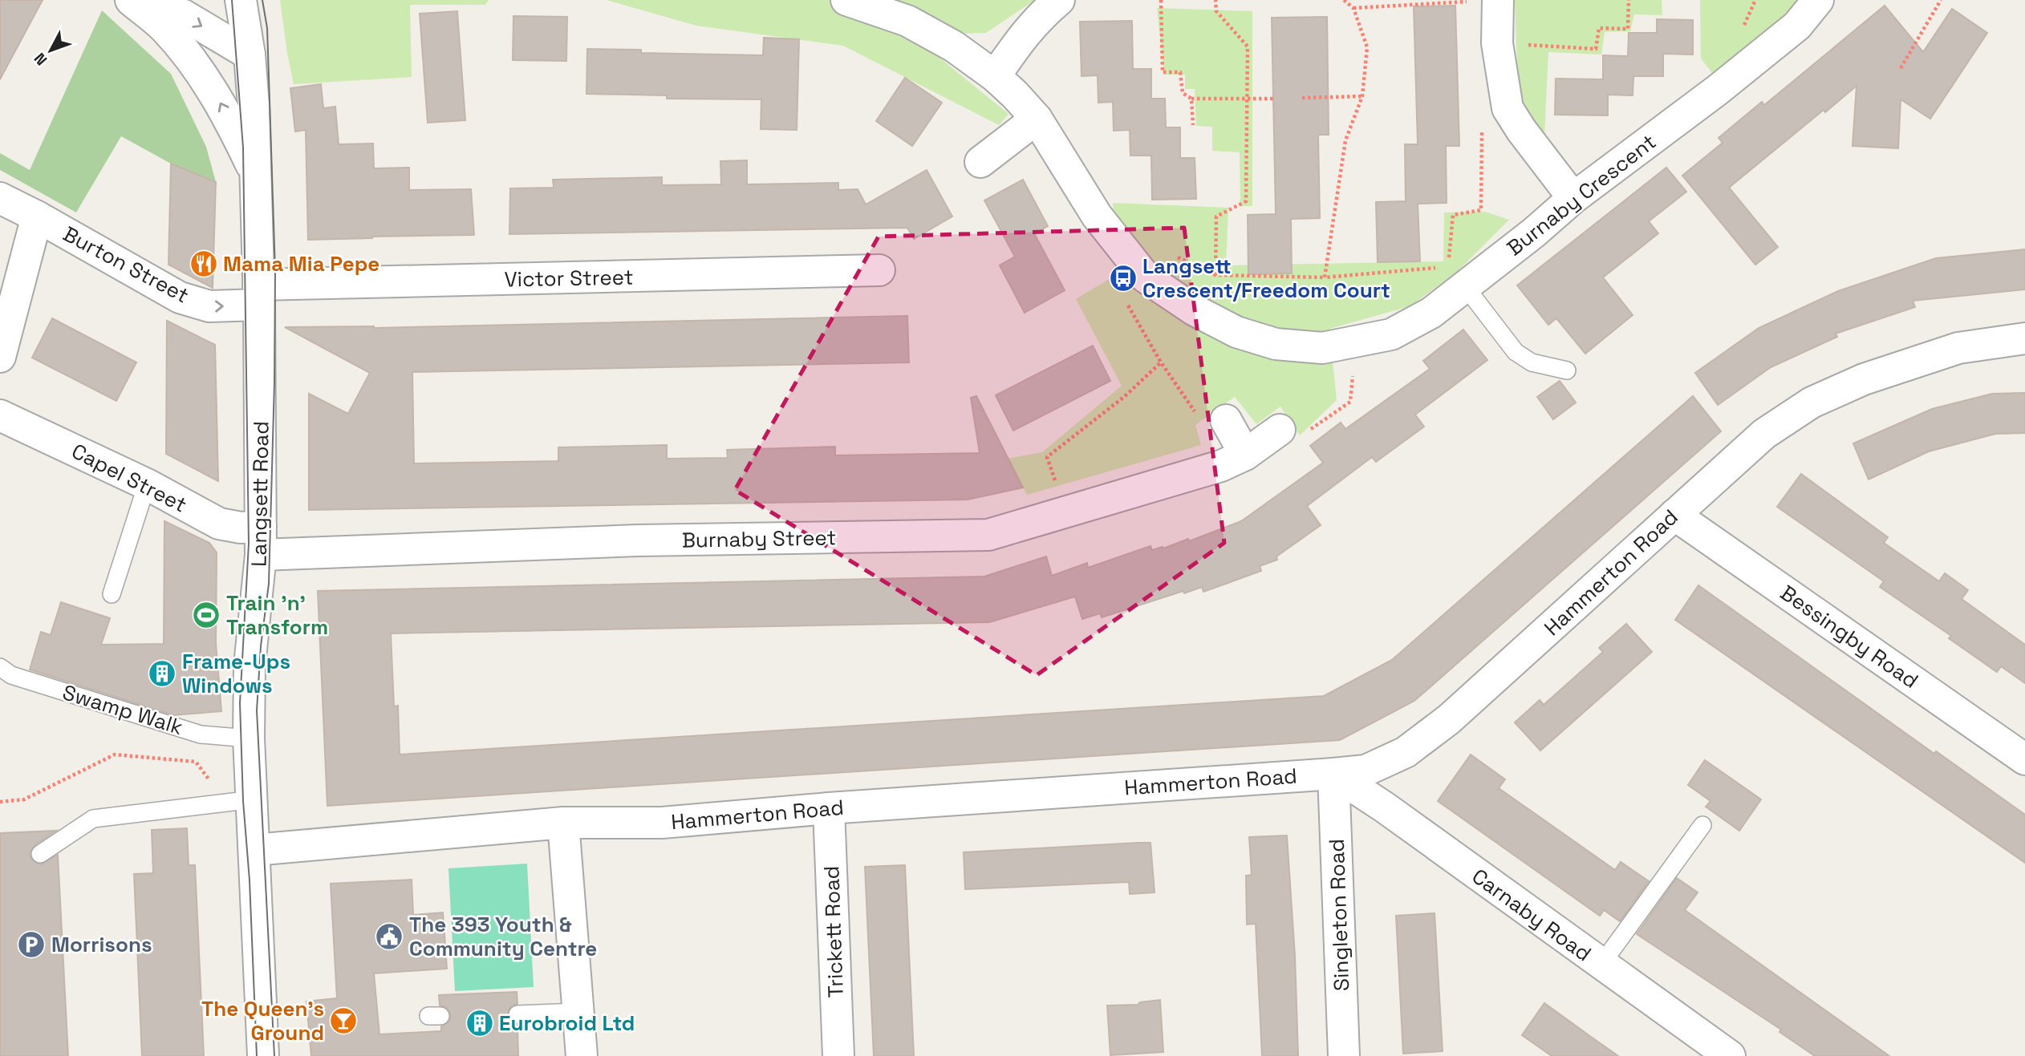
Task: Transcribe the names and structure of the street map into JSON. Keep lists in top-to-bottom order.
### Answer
{
  "streets": {
    "street": [
      "Burnaby Crescent",
      "Burton Street",
      "Victor Street",
      "Capel Street",
      "Langsett Road",
      "Burnaby Street",
      "Hammerton Road",
      "Bessingby Road",
      "Singleton Road",
      "Carnaby Road",
      "Trickett Road"
    ],
    "lane": ["Swamp Walk"]
  },
  "crossings": [
    ["Burton Street", "Victor Street"],
    ["Burton Street", "Langsett Road"],
    ["Victor Street", "Langsett Road"],
    ["Capel Street", "Langsett Road"],
    ["Capel Street", "Burnaby Street"],
    ["Langsett Road", "Burnaby Street"],
    ["Langsett Road", "Hammerton Road"],
    ["Langsett Road", "Swamp Walk"],
    ["Hammerton Road", "Bessingby Road"],
    ["Hammerton Road", "Singleton Road"],
    ["Hammerton Road", "Carnaby Road"],
    ["Hammerton Road", "Trickett Road"],
    ["Singleton Road", "Carnaby Road"]
  ],
  "places": {
    "restaurant": ["Mama Mia Pepe"],
    "bus stop": ["Langsett Crescent/Freedom Court"],
    "sports": ["Train 'n' Transform"],
    "building": ["Frame-Ups Windows", "Eurobroid Ltd"],
    "public building": ["The 393 Youth & Community Centre"],
    "parking": ["Morrisons"],
    "bar": ["The Queen's Ground"]
  },
  "north": "bottom left"
}
